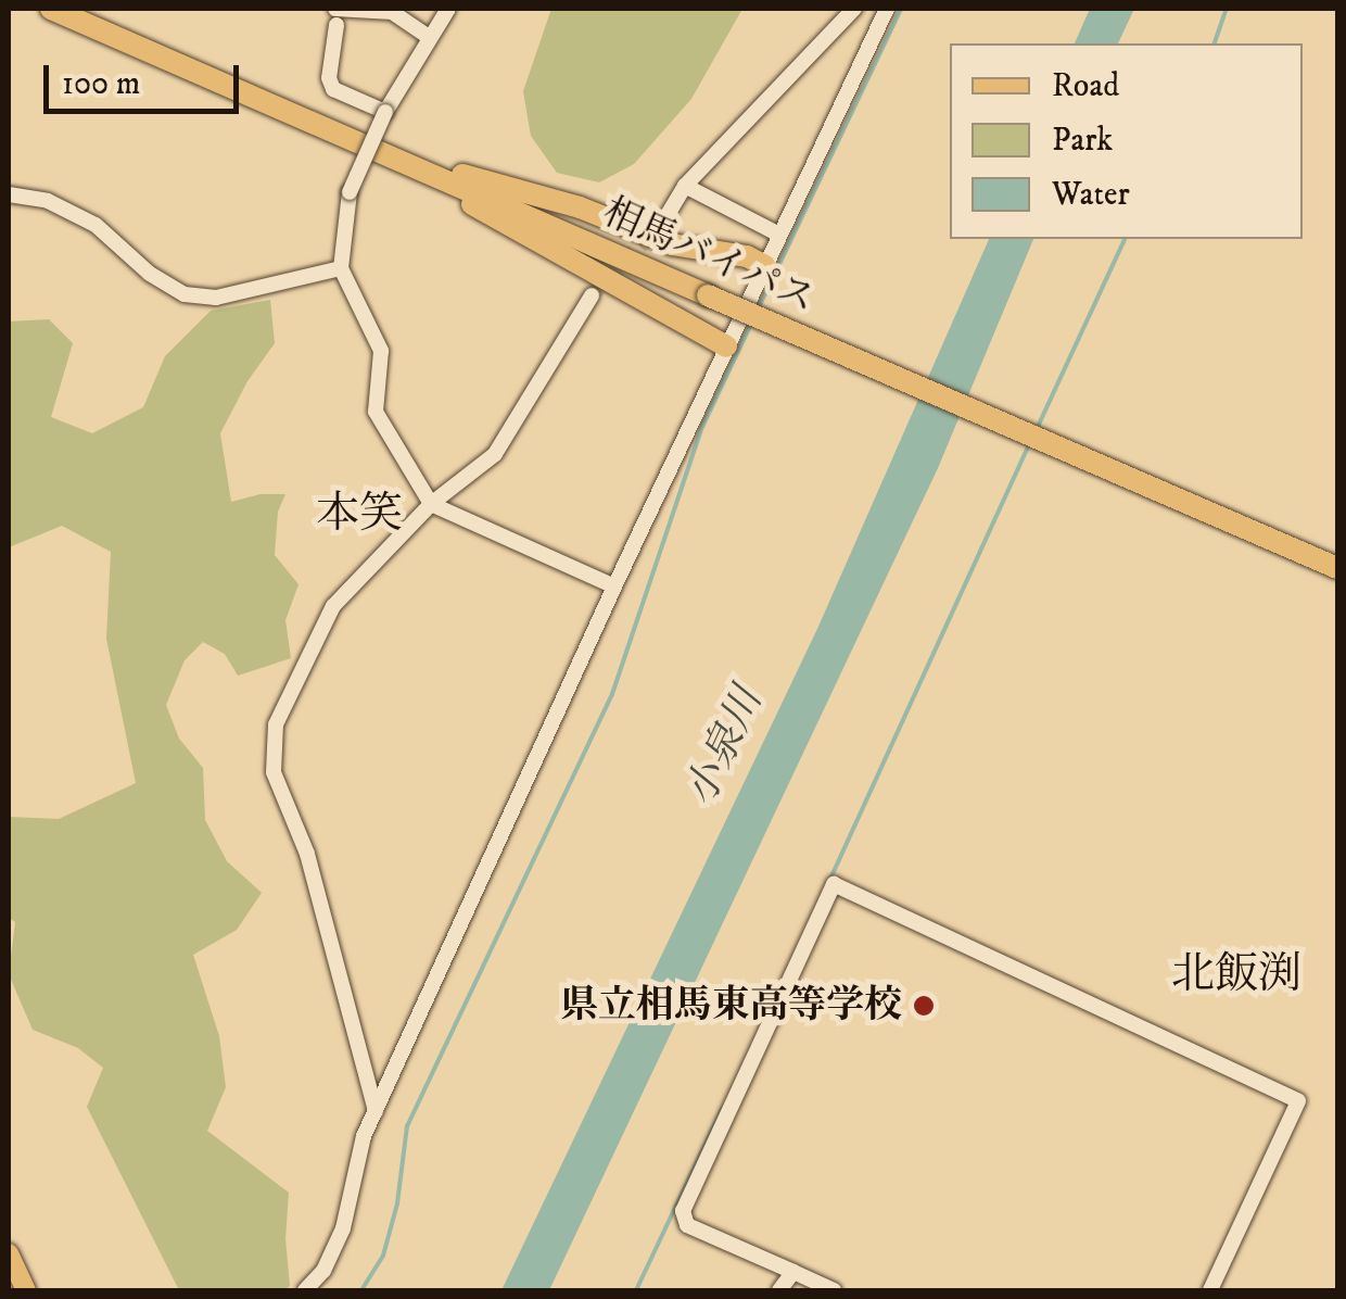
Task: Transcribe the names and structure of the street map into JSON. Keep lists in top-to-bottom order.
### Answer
{
  "streets": {
    "highway": ["相馬バイパス"]
  },
  "districts": ["本笑", "北飯渕"],
  "water": ["小泉川"],
  "places": ["県立相馬東高等学校"],
  "legend": ["Road", "Park", "Water"],
  "scale_bar": "100 m"
}
